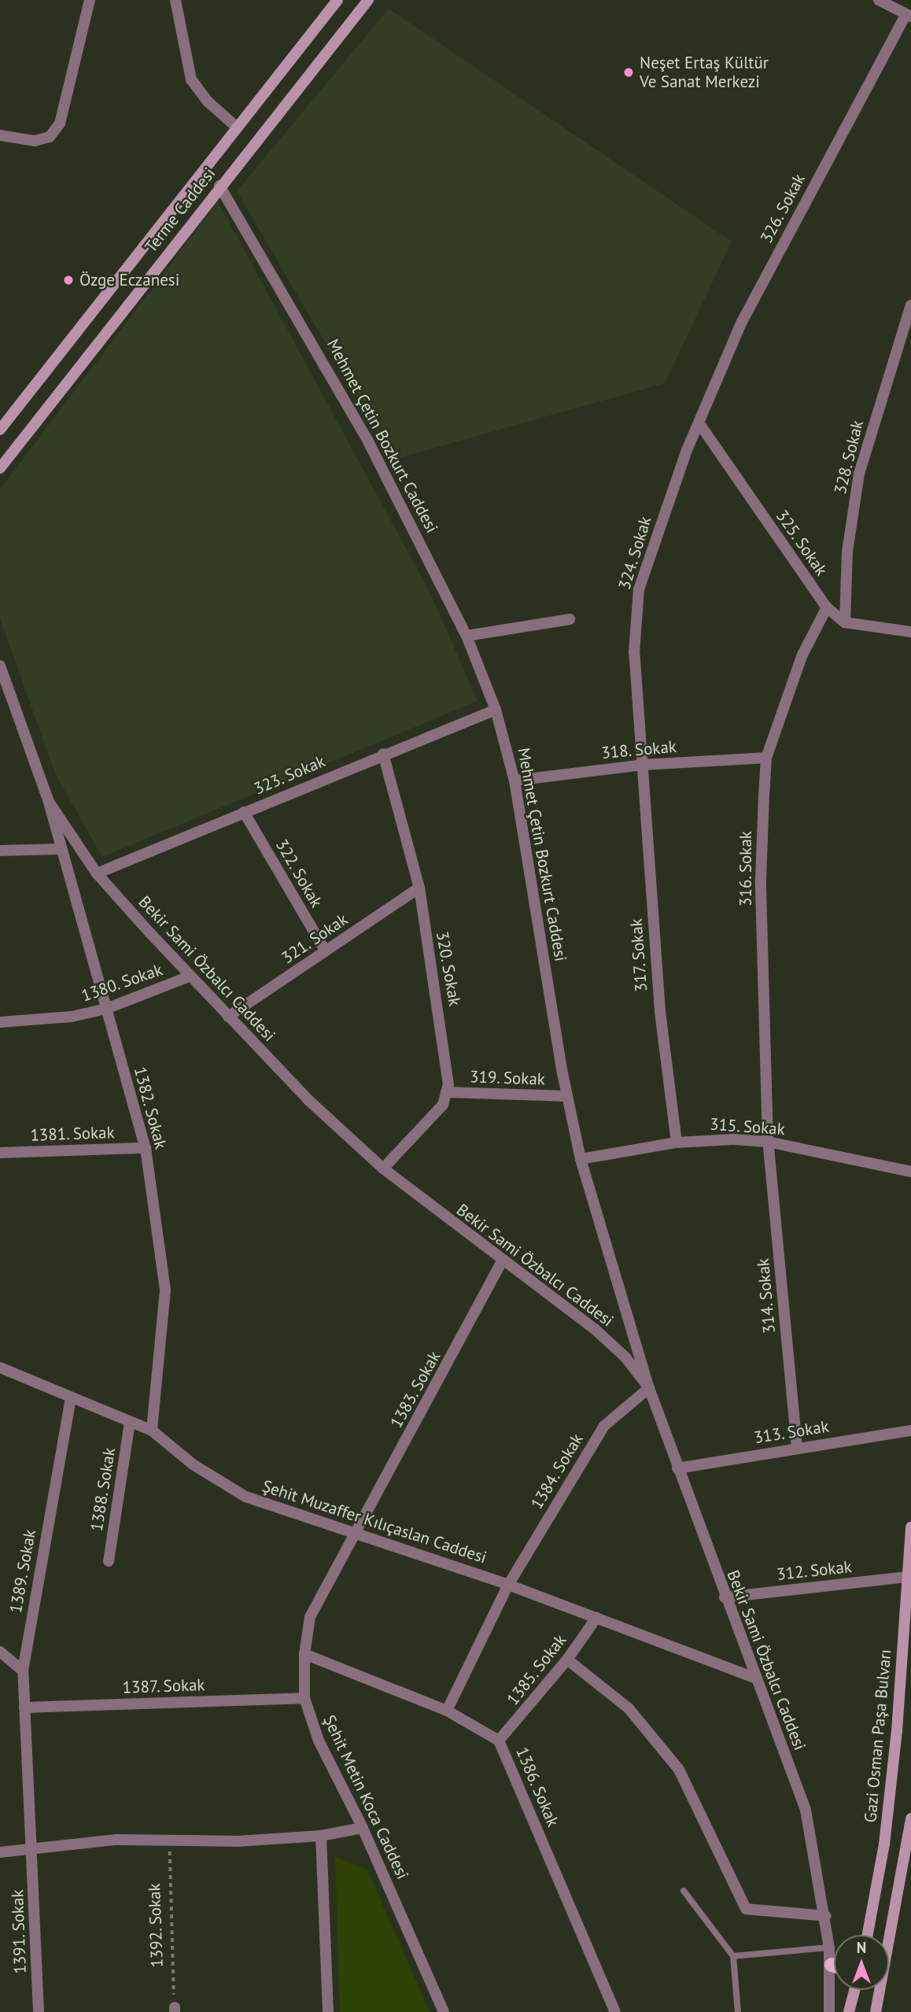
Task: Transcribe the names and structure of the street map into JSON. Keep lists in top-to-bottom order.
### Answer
{
  "streets": {
    "main road": ["Terme Caddesi", "Gazi Osman Paşa Bulvarı"],
    "street": [
      "326. Sokak",
      "Mehmet Çetin Bozkurt Caddesi",
      "328. Sokak",
      "325. Sokak",
      "324. Sokak",
      "318. Sokak",
      "323. Sokak",
      "316. Sokak",
      "322. Sokak",
      "321. Sokak",
      "317. Sokak",
      "Bekir Sami Özbalcı Caddesi",
      "320. Sokak",
      "1380. Sokak",
      "319. Sokak",
      "1382. Sokak",
      "315. Sokak",
      "1381. Sokak",
      "314. Sokak",
      "1383. Sokak",
      "313. Sokak",
      "1384. Sokak",
      "1388. Sokak",
      "Şehit Muzaffer Kılıçaslan Caddesi",
      "312. Sokak",
      "1389. Sokak",
      "1385. Sokak",
      "1387. Sokak",
      "1386. Sokak",
      "Şehit Metin Koca Caddesi",
      "1391. Sokak"
    ],
    "path": ["1392. Sokak"]
  },
  "crossings": [
    ["326. Sokak", "325. Sokak"],
    ["326. Sokak", "324. Sokak"],
    ["Terme Caddesi", "Mehmet Çetin Bozkurt Caddesi"],
    ["Mehmet Çetin Bozkurt Caddesi", "318. Sokak"],
    ["Mehmet Çetin Bozkurt Caddesi", "323. Sokak"],
    ["Mehmet Çetin Bozkurt Caddesi", "Bekir Sami Özbalcı Caddesi"],
    ["Mehmet Çetin Bozkurt Caddesi", "319. Sokak"],
    ["Mehmet Çetin Bozkurt Caddesi", "315. Sokak"],
    ["Mehmet Çetin Bozkurt Caddesi", "1384. Sokak"],
    ["328. Sokak", "325. Sokak"],
    ["325. Sokak", "324. Sokak"],
    ["325. Sokak", "316. Sokak"],
    ["324. Sokak", "318. Sokak"],
    ["324. Sokak", "317. Sokak"],
    ["318. Sokak", "316. Sokak"],
    ["318. Sokak", "317. Sokak"],
    ["323. Sokak", "322. Sokak"],
    ["323. Sokak", "Bekir Sami Özbalcı Caddesi"],
    ["323. Sokak", "320. Sokak"],
    ["316. Sokak", "315. Sokak"],
    ["316. Sokak", "314. Sokak"],
    ["322. Sokak", "321. Sokak"],
    ["321. Sokak", "Bekir Sami Özbalcı Caddesi"],
    ["321. Sokak", "320. Sokak"],
    ["317. Sokak", "315. Sokak"],
    ["Bekir Sami Özbalcı Caddesi", "320. Sokak"],
    ["Bekir Sami Özbalcı Caddesi", "1380. Sokak"],
    ["Bekir Sami Özbalcı Caddesi", "1382. Sokak"],
    ["Bekir Sami Özbalcı Caddesi", "1383. Sokak"],
    ["Bekir Sami Özbalcı Caddesi", "313. Sokak"],
    ["Bekir Sami Özbalcı Caddesi", "1384. Sokak"],
    ["Bekir Sami Özbalcı Caddesi", "Şehit Muzaffer Kılıçaslan Caddesi"],
    ["Bekir Sami Özbalcı Caddesi", "312. Sokak"],
    ["320. Sokak", "319. Sokak"],
    ["1380. Sokak", "1382. Sokak"],
    ["1382. Sokak", "1381. Sokak"],
    ["1382. Sokak", "Şehit Muzaffer Kılıçaslan Caddesi"],
    ["315. Sokak", "314. Sokak"],
    ["314. Sokak", "313. Sokak"],
    ["1383. Sokak", "Şehit Muzaffer Kılıçaslan Caddesi"],
    ["1383. Sokak", "Şehit Metin Koca Caddesi"],
    ["1384. Sokak", "Şehit Muzaffer Kılıçaslan Caddesi"],
    ["1384. Sokak", "1386. Sokak"],
    ["1388. Sokak", "Şehit Muzaffer Kılıçaslan Caddesi"],
    ["Şehit Muzaffer Kılıçaslan Caddesi", "1389. Sokak"],
    ["Şehit Muzaffer Kılıçaslan Caddesi", "1385. Sokak"],
    ["Şehit Muzaffer Kılıçaslan Caddesi", "Şehit Metin Koca Caddesi"],
    ["312. Sokak", "Gazi Osman Paşa Bulvarı"],
    ["1389. Sokak", "1387. Sokak"],
    ["1389. Sokak", "1391. Sokak"],
    ["1385. Sokak", "1386. Sokak"],
    ["1387. Sokak", "Şehit Metin Koca Caddesi"],
    ["1386. Sokak", "Şehit Metin Koca Caddesi"]
  ],
  "places": ["Neşet Ertaş Kültür Ve Sanat Merkezi", "Özge Eczanesi"],
  "north": "top"
}
